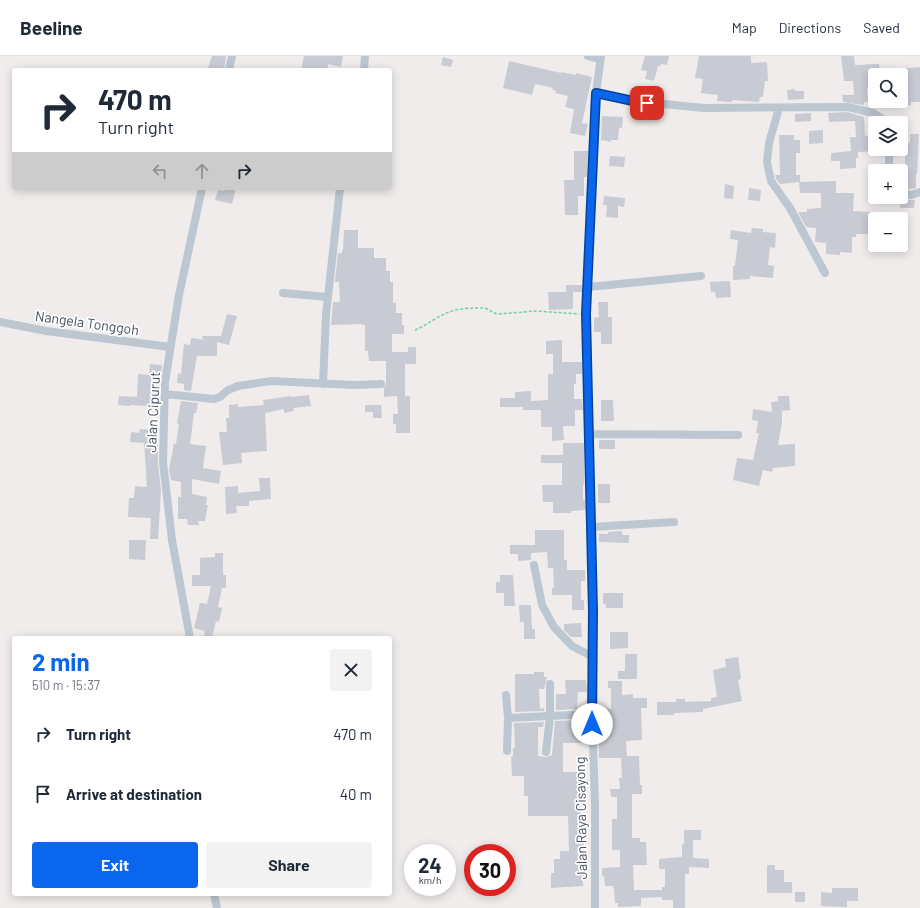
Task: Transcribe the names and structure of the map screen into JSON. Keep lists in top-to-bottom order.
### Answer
{
  "streets": {
    "street": ["Nangela Tonggoh", "Jalan Cipurut", "Jalan Raya Cisayong"]
  },
  "crossings": [
    ["Nangela Tonggoh", "Jalan Cipurut"]
  ],
  "page": {
    "header": "Beeline",
    "nav": ["Map", "Directions", "Saved"],
    "map_buttons": ["+", "−"],
    "turn": ["470 m", "Turn right"],
    "heading": ["2 min", "510 m · 15:37"],
    "list": [
      {
        "name": "Turn right",
        "value": "470 m"
      },
      {
        "name": "Arrive at destination",
        "value": "40 m"
      }
    ],
    "buttons": ["Exit", "Share"],
    "speed": "24 km/h",
    "limit": "30"
  }
}
